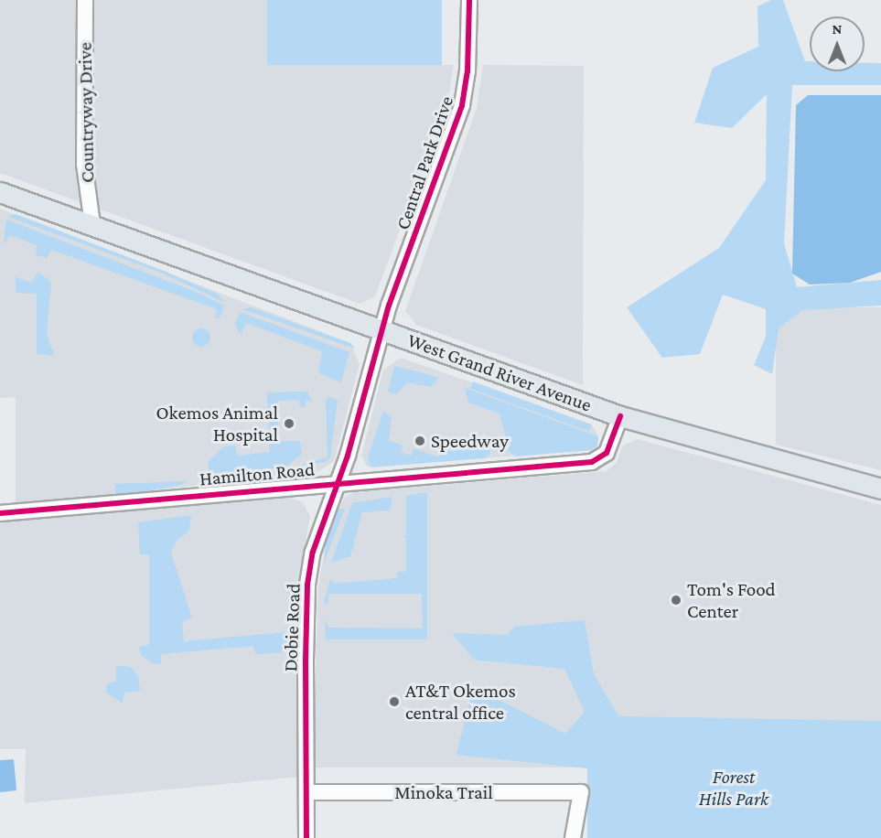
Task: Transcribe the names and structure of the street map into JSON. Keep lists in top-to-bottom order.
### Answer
{
  "streets": {
    "main road": ["West Grand River Avenue"],
    "street": [
      "Countryway Drive",
      "Central Park Drive",
      "Hamilton Road",
      "Dobie Road",
      "Minoka Trail"
    ]
  },
  "crossings": [
    ["Countryway Drive", "West Grand River Avenue"],
    ["Central Park Drive", "West Grand River Avenue"],
    ["Central Park Drive", "Dobie Road"],
    ["West Grand River Avenue", "Hamilton Road"],
    ["West Grand River Avenue", "Dobie Road"],
    ["Hamilton Road", "Dobie Road"],
    ["Dobie Road", "Minoka Trail"]
  ],
  "parks": ["Forest Hills Park"],
  "places": [
    "Okemos Animal Hospital",
    "Speedway",
    "Tom's Food Center",
    "AT&T Okemos central office"
  ],
  "north": "top"
}
